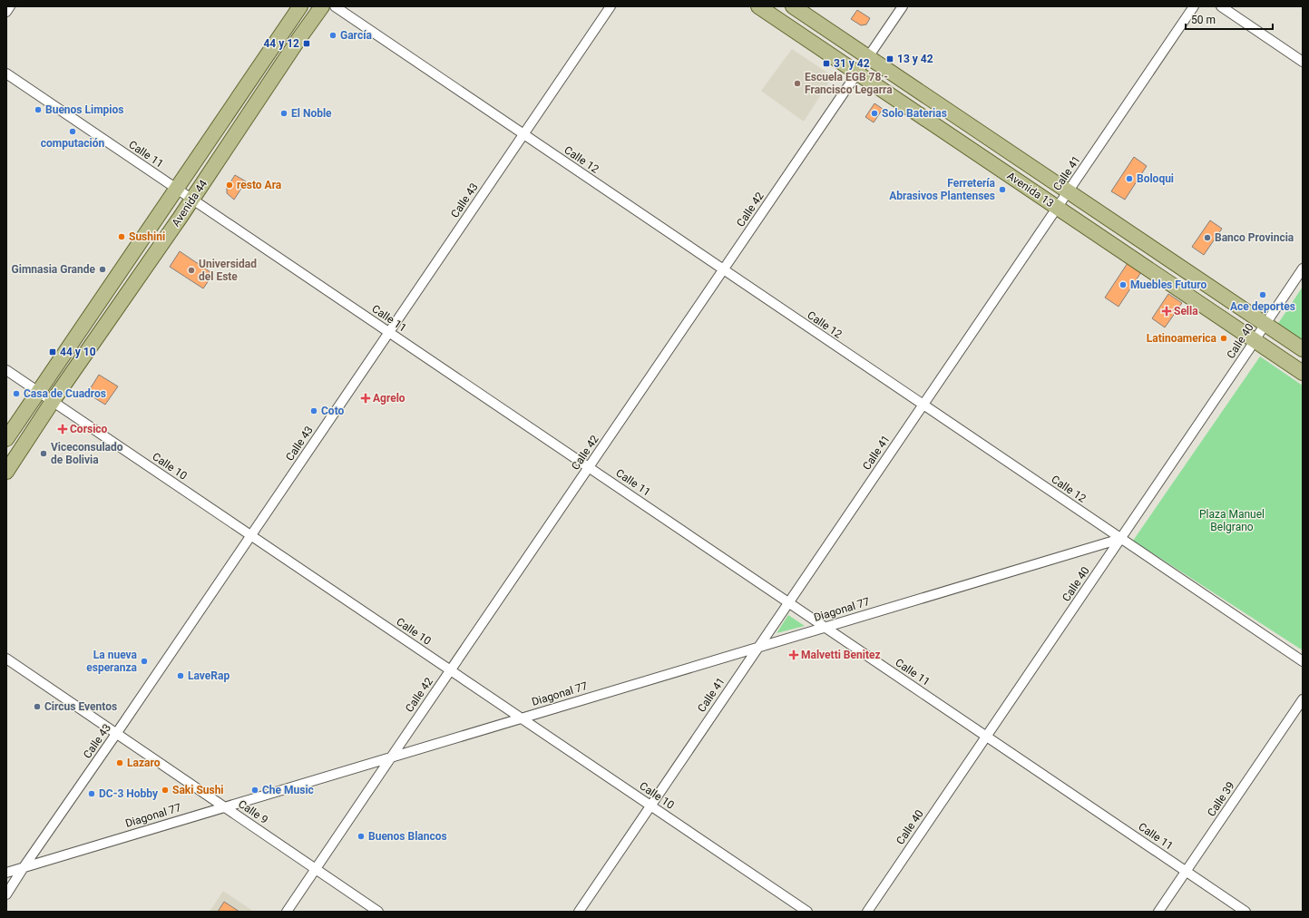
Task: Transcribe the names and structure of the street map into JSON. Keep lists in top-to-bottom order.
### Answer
{
  "streets": {
    "main road": ["Avenida 13", "Avenida 44"],
    "street": [
      "Calle 11",
      "Calle 12",
      "Calle 41",
      "Calle 43",
      "Calle 42",
      "Calle 40",
      "Calle 10",
      "Diagonal 77",
      "Calle 39",
      "Calle 9"
    ]
  },
  "crossings": [
    ["Calle 11", "Calle 41"],
    ["Calle 11", "Calle 43"],
    ["Calle 11", "Avenida 44"],
    ["Calle 11", "Calle 42"],
    ["Calle 11", "Calle 40"],
    ["Calle 11", "Diagonal 77"],
    ["Calle 11", "Calle 39"],
    ["Calle 12", "Calle 41"],
    ["Calle 12", "Calle 43"],
    ["Calle 12", "Calle 42"],
    ["Calle 12", "Calle 40"],
    ["Calle 12", "Diagonal 77"],
    ["Calle 41", "Avenida 13"],
    ["Calle 41", "Calle 10"],
    ["Calle 41", "Diagonal 77"],
    ["Avenida 13", "Calle 42"],
    ["Avenida 13", "Calle 40"],
    ["Calle 43", "Calle 10"],
    ["Calle 43", "Diagonal 77"],
    ["Calle 43", "Calle 9"],
    ["Avenida 44", "Calle 10"],
    ["Calle 42", "Calle 10"],
    ["Calle 42", "Diagonal 77"],
    ["Calle 42", "Calle 9"],
    ["Calle 40", "Diagonal 77"],
    ["Calle 10", "Diagonal 77"],
    ["Diagonal 77", "Calle 9"]
  ],
  "parks": ["Plaza Manuel Belgrano"],
  "places": {
    "other": [
      "García",
      "Escuela EGB 78 - Francisco Legarra",
      "Buenos Limpios",
      "El Noble",
      "Solo Baterias",
      "computación",
      "Boloqui",
      "resto Ara",
      "Ferretería Abrasivos Plantenses",
      "Sushini",
      "Banco Provincia",
      "Gimnasia Grande",
      "Universidad del Este",
      "Muebles Futuro",
      "Ace deportes",
      "Latinoamerica",
      "Casa de Cuadros",
      "Coto",
      "Viceconsulado de Bolivia",
      "La nueva esperanza",
      "LaveRap",
      "Circus Eventos",
      "Lazaro",
      "Saki Sushi",
      "Che Music",
      "DC-3 Hobby",
      "Buenos Blancos"
    ],
    "transit": [
      "44 y 12",
      "13 y 42",
      "31 y 42",
      "44 y 10"
    ],
    "health": [
      "Sella",
      "Agrelo",
      "Corsico",
      "Malvetti Benitez"
    ]
  },
  "scale_bar": "50 m"
}
